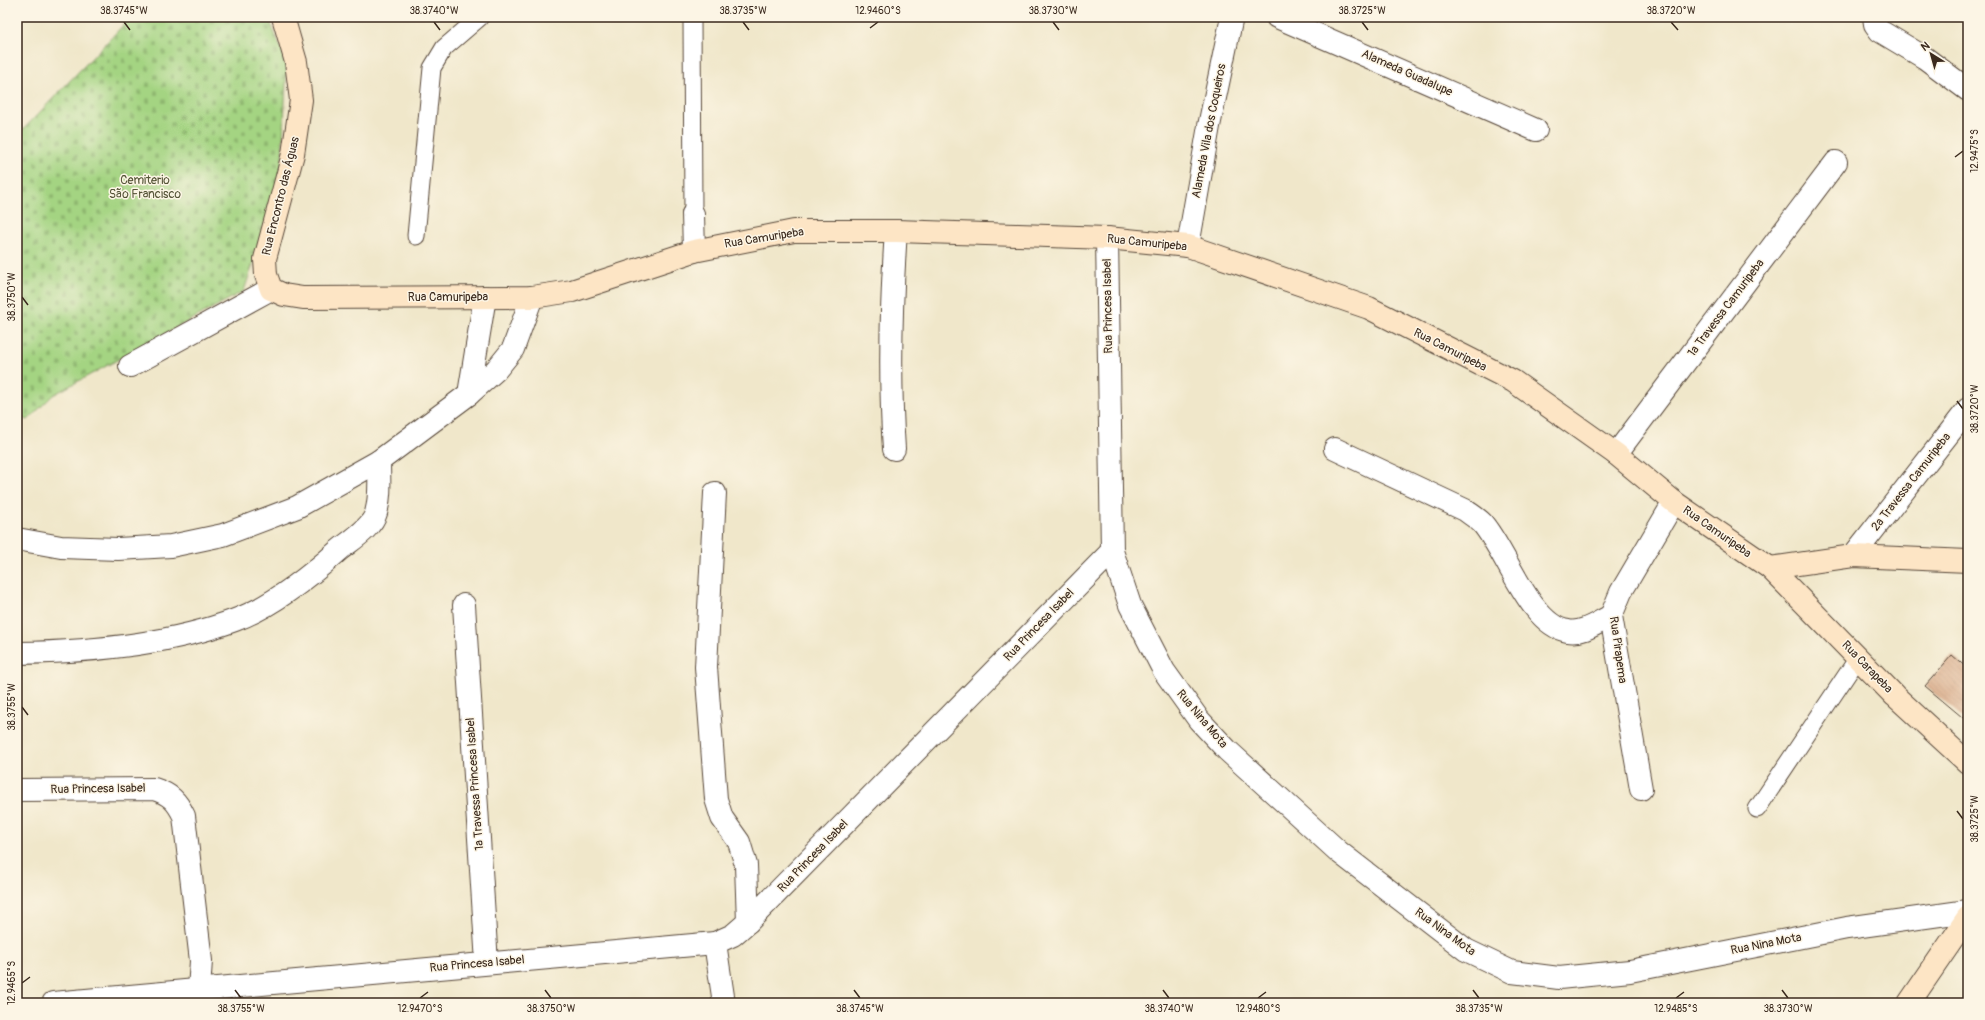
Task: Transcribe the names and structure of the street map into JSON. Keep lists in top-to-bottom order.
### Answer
{
  "streets": {
    "main road": ["Rua Encontro das Águas", "Rua Camuripeba", "Rua Carapeba"],
    "street": [
      "Alameda Guadalupe",
      "Alameda Vila dos Coqueiros",
      "Rua Princesa Isabel",
      "1ª Travessa Camuripeba",
      "2ª Travessa Camuripeba",
      "Rua Pirapema",
      "Rua Nina Mota",
      "1ª Travessa Princesa Isabel"
    ]
  },
  "crossings": [
    ["Alameda Vila dos Coqueiros", "Rua Camuripeba"],
    ["Rua Encontro das Águas", "Rua Camuripeba"],
    ["Rua Camuripeba", "Rua Princesa Isabel"],
    ["Rua Camuripeba", "1ª Travessa Camuripeba"],
    ["Rua Camuripeba", "Rua Pirapema"],
    ["Rua Camuripeba", "Rua Carapeba"],
    ["Rua Princesa Isabel", "Rua Nina Mota"],
    ["Rua Princesa Isabel", "1ª Travessa Princesa Isabel"]
  ],
  "parks": ["Cemiterio São Francisco"],
  "north": "top left",
  "coordinates": [
    "38.3745°W",
    "38.3740°W",
    "38.3735°W",
    "12.9460°S",
    "38.3730°W",
    "38.3725°W",
    "38.3720°W",
    "12.9475°S",
    "38.3750°W",
    "38.3755°W",
    "12.9465°S",
    "12.9470°S",
    "12.9480°S",
    "12.9485°S"
  ]
}
